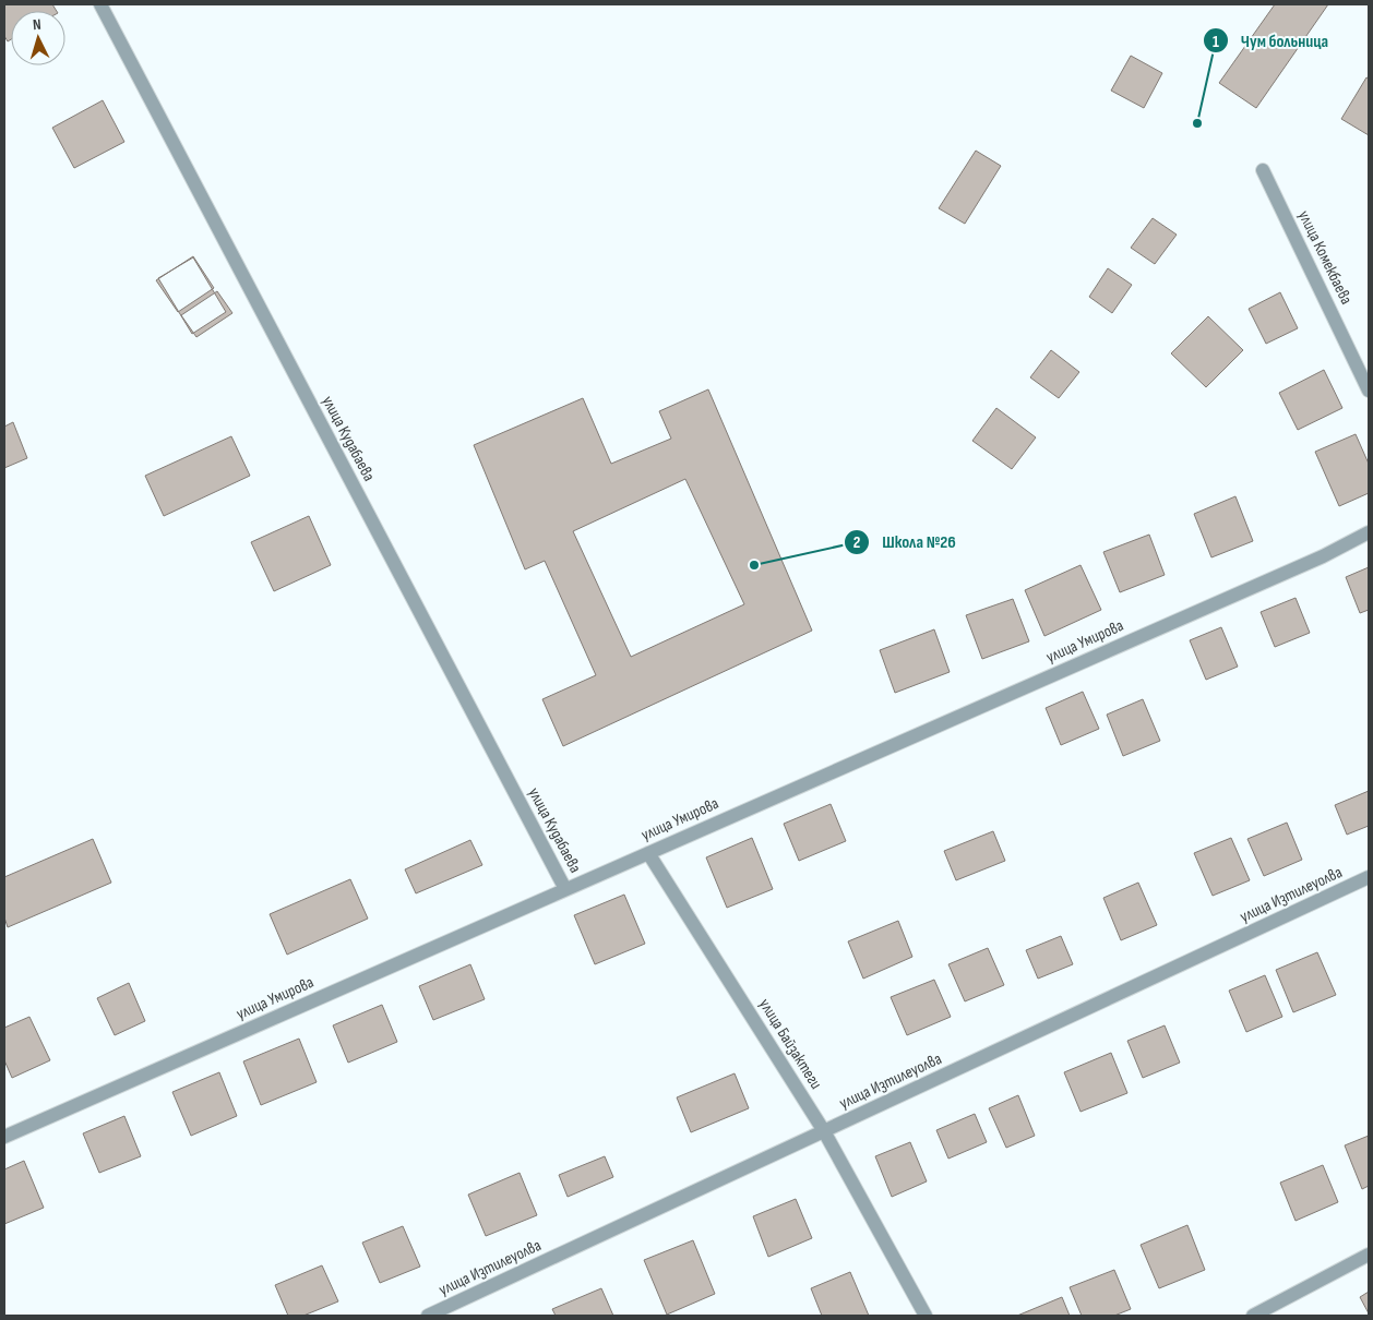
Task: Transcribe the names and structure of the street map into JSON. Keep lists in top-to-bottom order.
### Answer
{
  "streets": {
    "street": [
      "улица Комекбаева",
      "улица Кудабаева",
      "улица Умирова",
      "улица Изтилеуолва",
      "улица Байзактеги"
    ]
  },
  "crossings": [
    ["улица Кудабаева", "улица Умирова"],
    ["улица Умирова", "улица Байзактеги"],
    ["улица Изтилеуолва", "улица Байзактеги"]
  ],
  "places": ["Чум больница", "Школа №26"],
  "north": "top"
}
